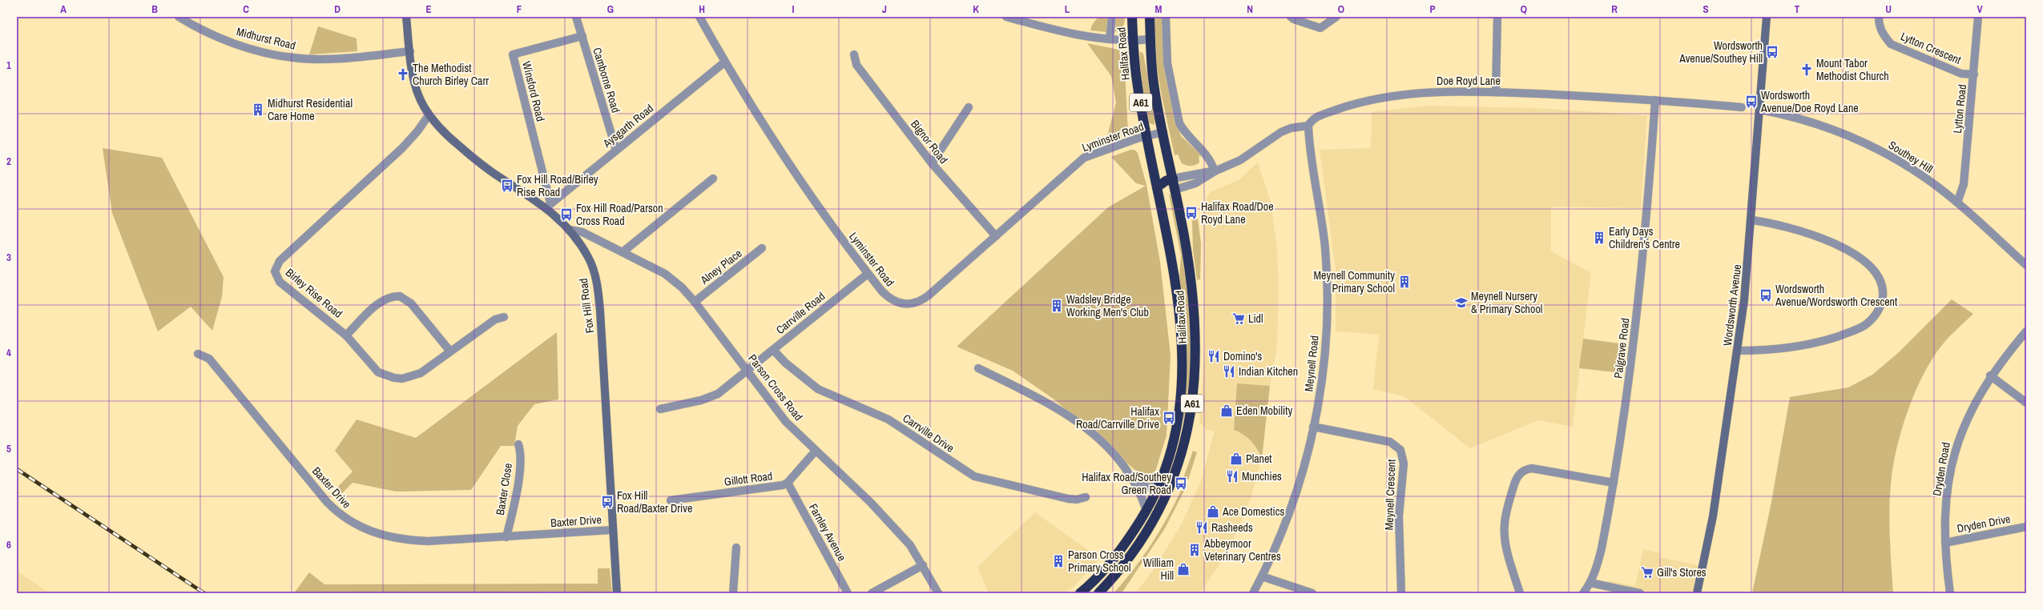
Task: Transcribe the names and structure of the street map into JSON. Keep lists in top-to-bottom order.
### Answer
{
  "streets": {
    "highway": ["Halifax Road", "A61"],
    "street": [
      "Midhurst Road",
      "Lytton Crescent",
      "Camborne Road",
      "Doe Royd Lane",
      "Winsford Road",
      "Lytton Road",
      "Aysgarth Road",
      "Lyminster Road",
      "Bignor Road",
      "Southey Hill",
      "Alney Place",
      "Birley Rise Road",
      "Wordsworth Avenue",
      "Fox Hill Road",
      "Carrville Road",
      "Palgrave Road",
      "Meynell Road",
      "Parson Cross Road",
      "Carrville Drive",
      "Dryden Road",
      "Gillott Road",
      "Baxter Drive",
      "Baxter Close",
      "Meynell Crescent",
      "Dryden Drive",
      "Farnley Avenue"
    ]
  },
  "crossings": [
    ["Midhurst Road", "Fox Hill Road"],
    ["Lytton Crescent", "Lytton Road"],
    ["Halifax Road", "Lyminster Road"],
    ["Camborne Road", "Winsford Road"],
    ["Camborne Road", "Aysgarth Road"],
    ["Doe Royd Lane", "Palgrave Road"],
    ["Doe Royd Lane", "Meynell Road"],
    ["Winsford Road", "Aysgarth Road"],
    ["Winsford Road", "Fox Hill Road"],
    ["Lytton Road", "Southey Hill"],
    ["Aysgarth Road", "Lyminster Road"],
    ["Aysgarth Road", "Fox Hill Road"],
    ["Lyminster Road", "Bignor Road"],
    ["Lyminster Road", "Carrville Road"],
    ["Southey Hill", "Wordsworth Avenue"],
    ["Alney Place", "Parson Cross Road"],
    ["Birley Rise Road", "Fox Hill Road"],
    ["Fox Hill Road", "Parson Cross Road"],
    ["Fox Hill Road", "Baxter Drive"],
    ["Carrville Road", "Parson Cross Road"],
    ["Carrville Road", "Carrville Drive"],
    ["Meynell Road", "Meynell Crescent"],
    ["Parson Cross Road", "Gillott Road"],
    ["Dryden Road", "Dryden Drive"],
    ["Gillott Road", "Farnley Avenue"],
    ["Baxter Drive", "Baxter Close"]
  ],
  "places": {
    "bus stop": [
      "Wordsworth Avenue/Southey Hill",
      "Wordsworth Avenue/Doe Royd Lane",
      "Fox Hill Road/Birley Rise Road",
      "Halifax Road/Doe Royd Lane",
      "Fox Hill Road/Parson Cross Road",
      "Wordsworth Avenue/Wordsworth Crescent",
      "Halifax Road/Carrville Drive",
      "Halifax Road/Southey Green Road",
      "Fox Hill Road/Baxter Drive"
    ],
    "church": ["Mount Tabor Methodist Church", "The Methodist Church Birley Carr"],
    "building": [
      "Midhurst Residential Care Home",
      "Early Days Children's Centre",
      "Meynell Community Primary School",
      "Wadsley Bridge Working Men's Club",
      "Abbeymoor Veterinary Centres",
      "Parson Cross Primary School"
    ],
    "school or university": ["Meynell Nursery & Primary School"],
    "supermarket": ["Lidl", "Gill's Stores"],
    "restaurant": [
      "Domino's",
      "Indian Kitchen",
      "Munchies",
      "Rasheeds"
    ],
    "shop": [
      "Eden Mobility",
      "Planet",
      "Ace Domestics",
      "William Hill"
    ]
  },
  "grid": {
    "columns": [
      "A",
      "B",
      "C",
      "D",
      "E",
      "F",
      "G",
      "H",
      "I",
      "J",
      "K",
      "L",
      "M",
      "N",
      "O",
      "P",
      "Q",
      "R",
      "S",
      "T",
      "U",
      "V"
    ],
    "rows": [
      "1",
      "2",
      "3",
      "4",
      "5",
      "6"
    ]
  }
}
